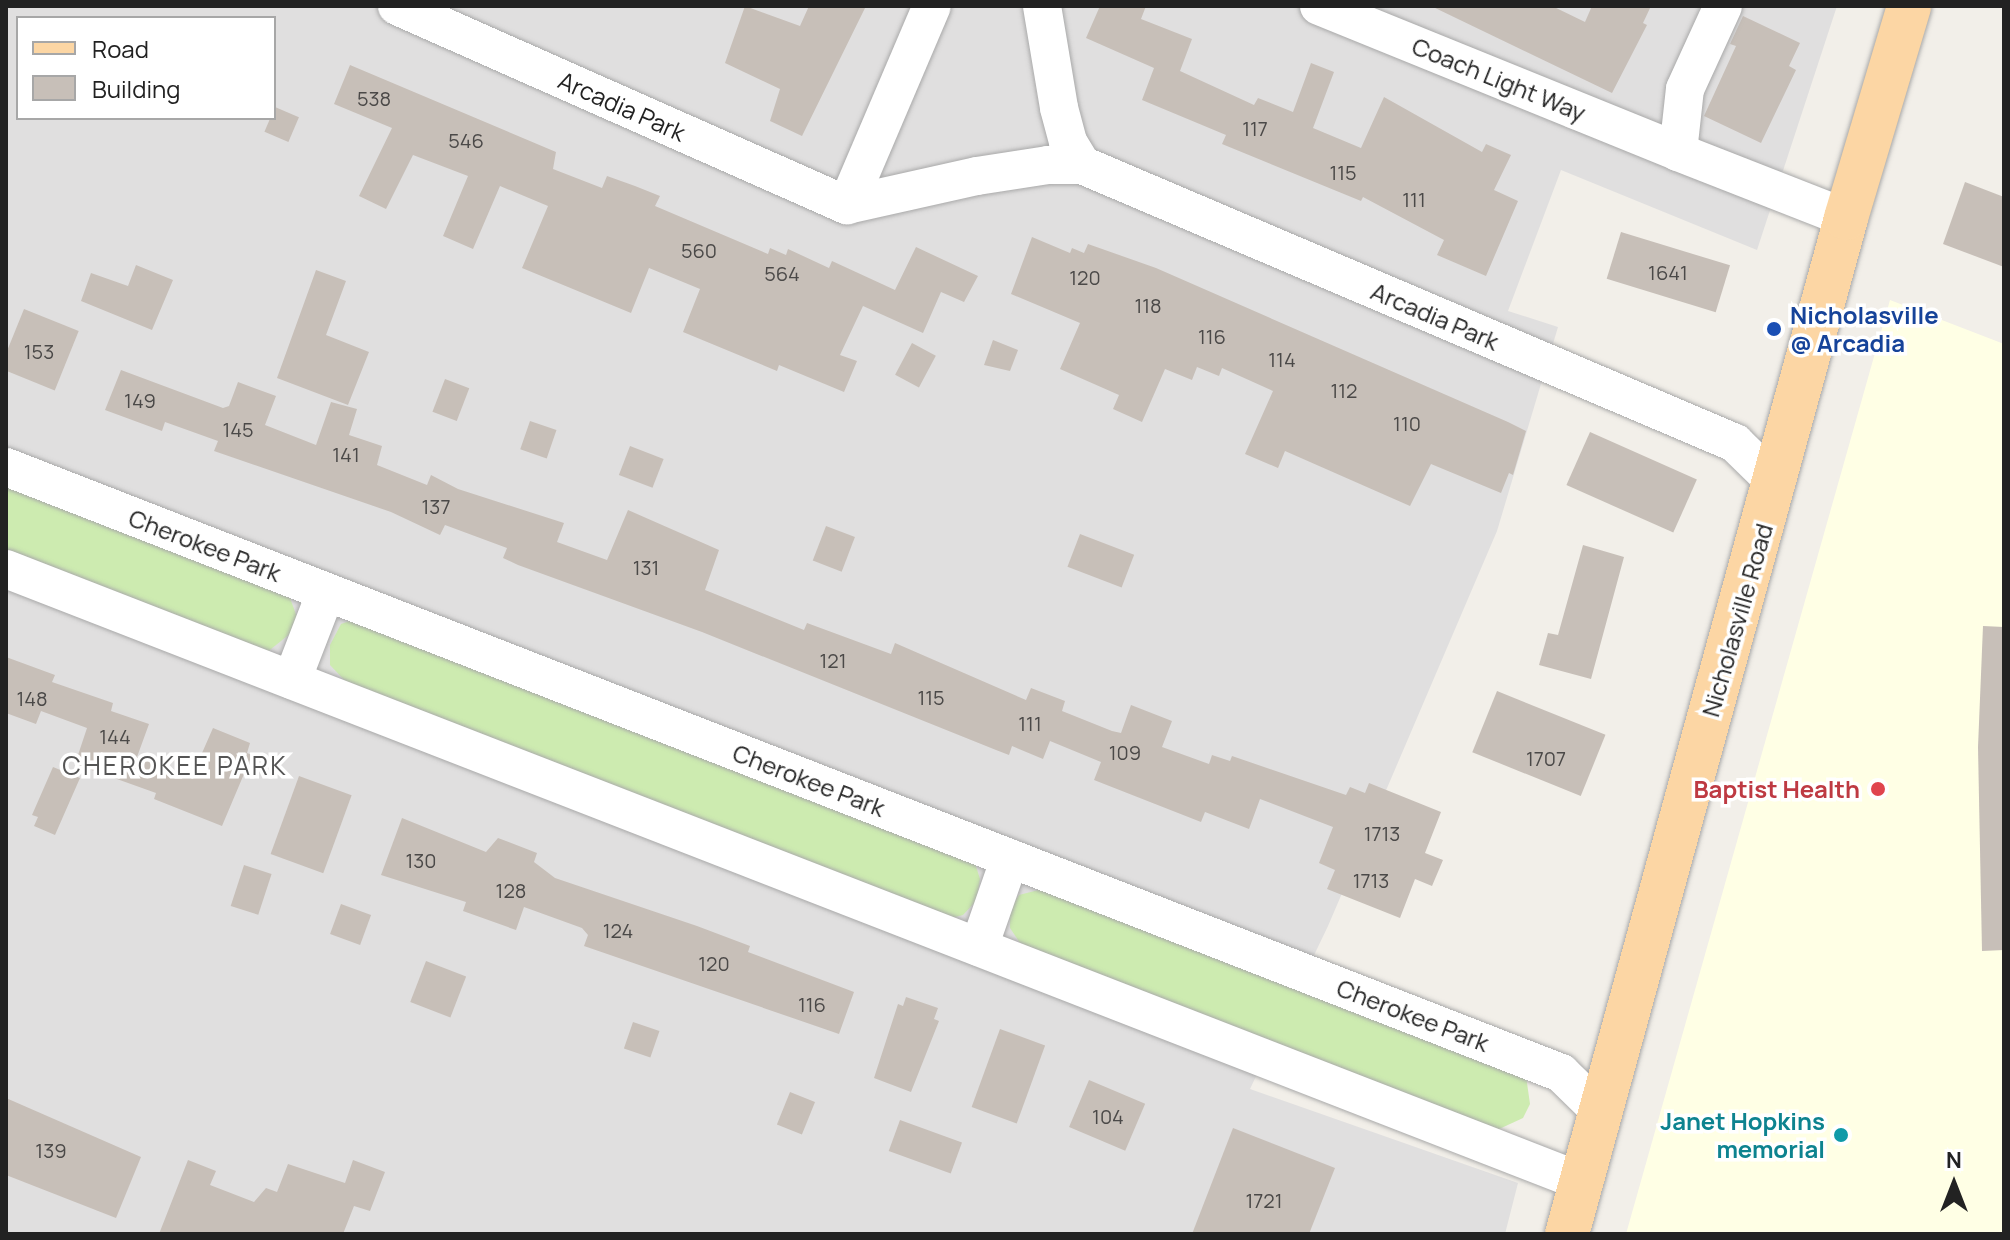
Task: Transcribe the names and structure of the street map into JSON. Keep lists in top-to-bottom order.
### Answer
{
  "streets": {
    "main road": ["Nicholasville Road"],
    "street": ["Coach Light Way", "Arcadia Park", "Cherokee Park"]
  },
  "crossings": [
    ["Coach Light Way", "Nicholasville Road"],
    ["Arcadia Park", "Nicholasville Road"],
    ["Cherokee Park", "Nicholasville Road"]
  ],
  "districts": ["CHEROKEE PARK"],
  "places": ["Nicholasville @ Arcadia", "Baptist Health", "Janet Hopkins memorial"],
  "house_numbers": [
    "538",
    "117",
    "546",
    "115",
    "111",
    "560",
    "1641",
    "564",
    "120",
    "118",
    "116",
    "153",
    "114",
    "112",
    "149",
    "110",
    "145",
    "141",
    "137",
    "131",
    "121",
    "115",
    "148",
    "111",
    "144",
    "109",
    "1707",
    "1713",
    "130",
    "1713",
    "128",
    "124",
    "120",
    "116",
    "104",
    "139",
    "1721"
  ],
  "legend": ["Road", "Building"],
  "north": "top"
}
